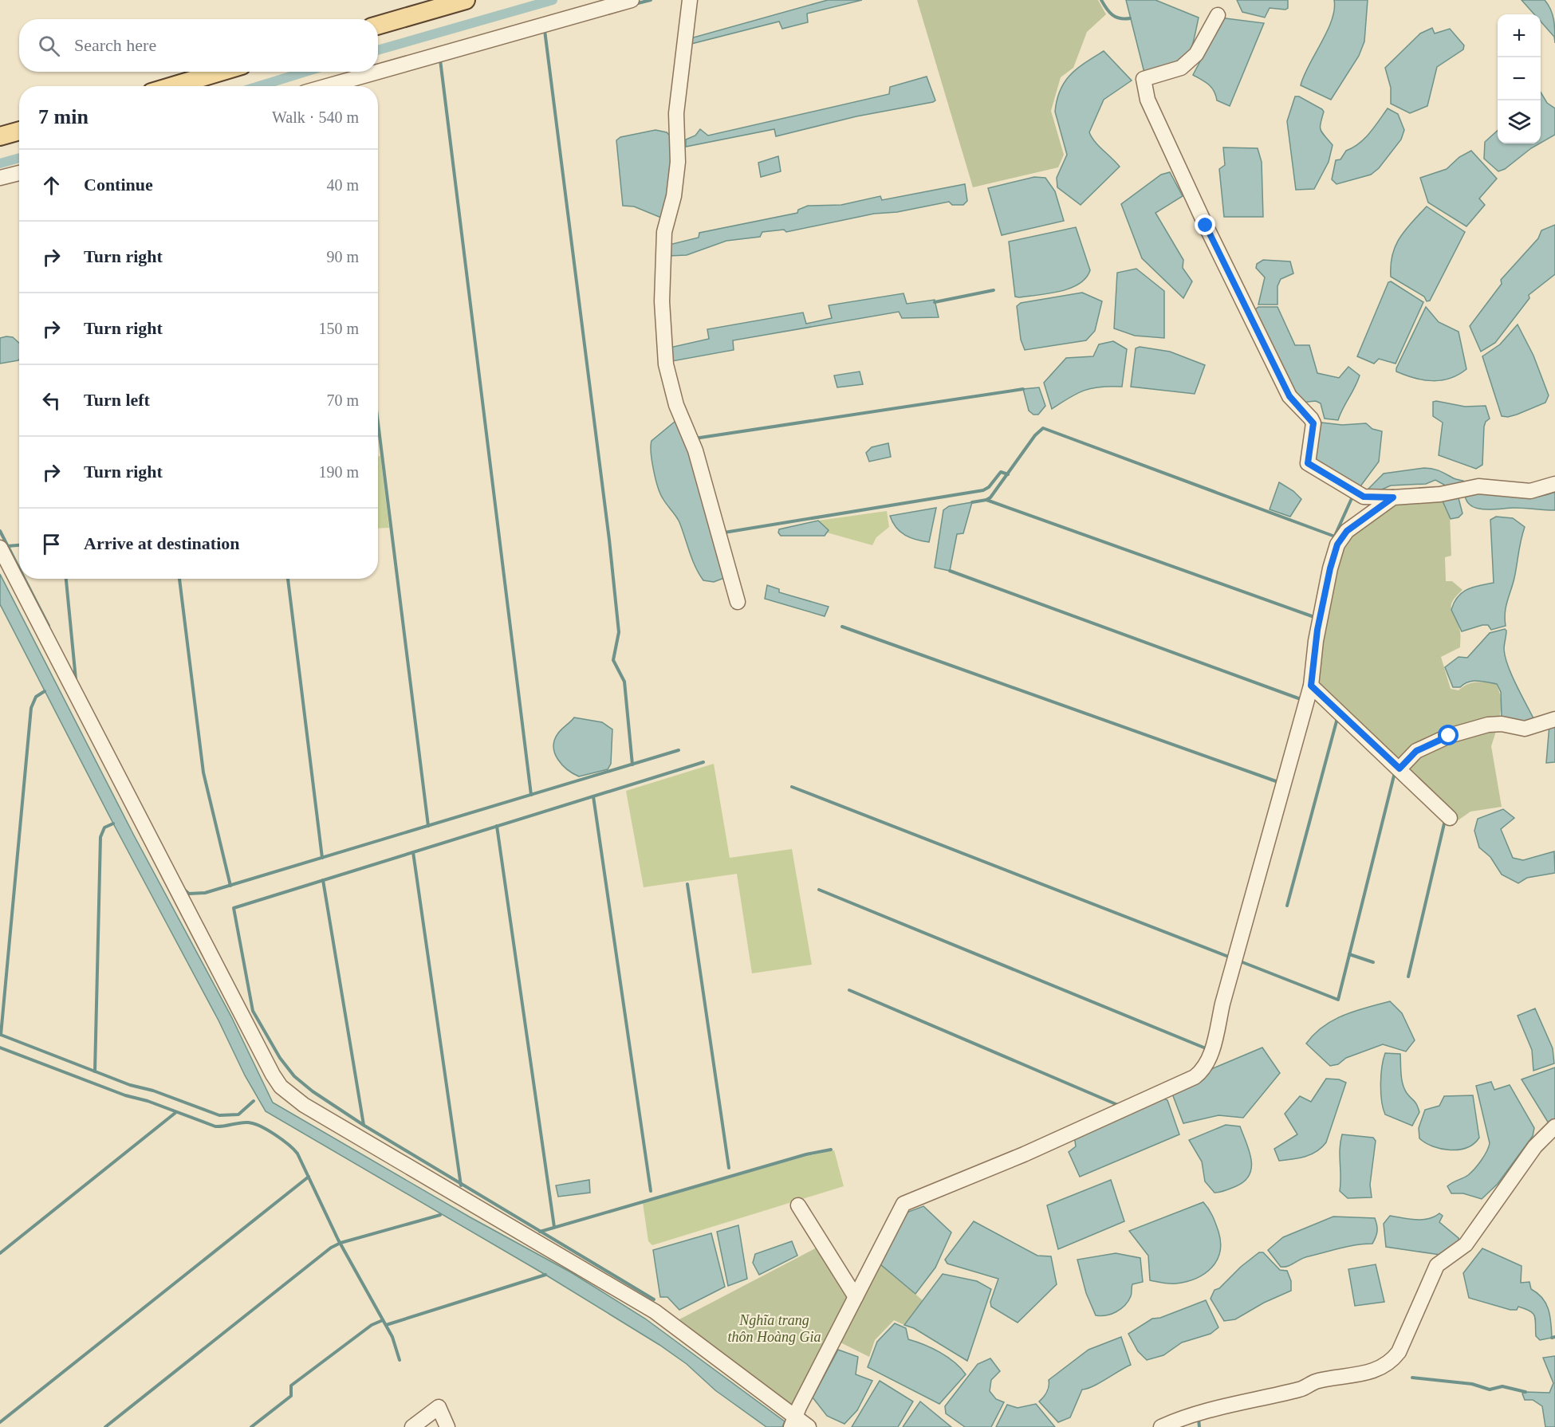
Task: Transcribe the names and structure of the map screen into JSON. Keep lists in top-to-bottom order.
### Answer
{
  "parks": ["Nghĩa trang thôn Hoàng Gia"],
  "page": {
    "map_buttons": ["+", "−"],
    "search": "Search here",
    "heading": ["7 min", "Walk · 540 m"],
    "list": [
      ["Continue", "40 m"],
      ["Turn right", "90 m"],
      ["Turn right", "150 m"],
      ["Turn left", "70 m"],
      ["Turn right", "190 m"],
      "Arrive at destination"
    ]
  }
}
